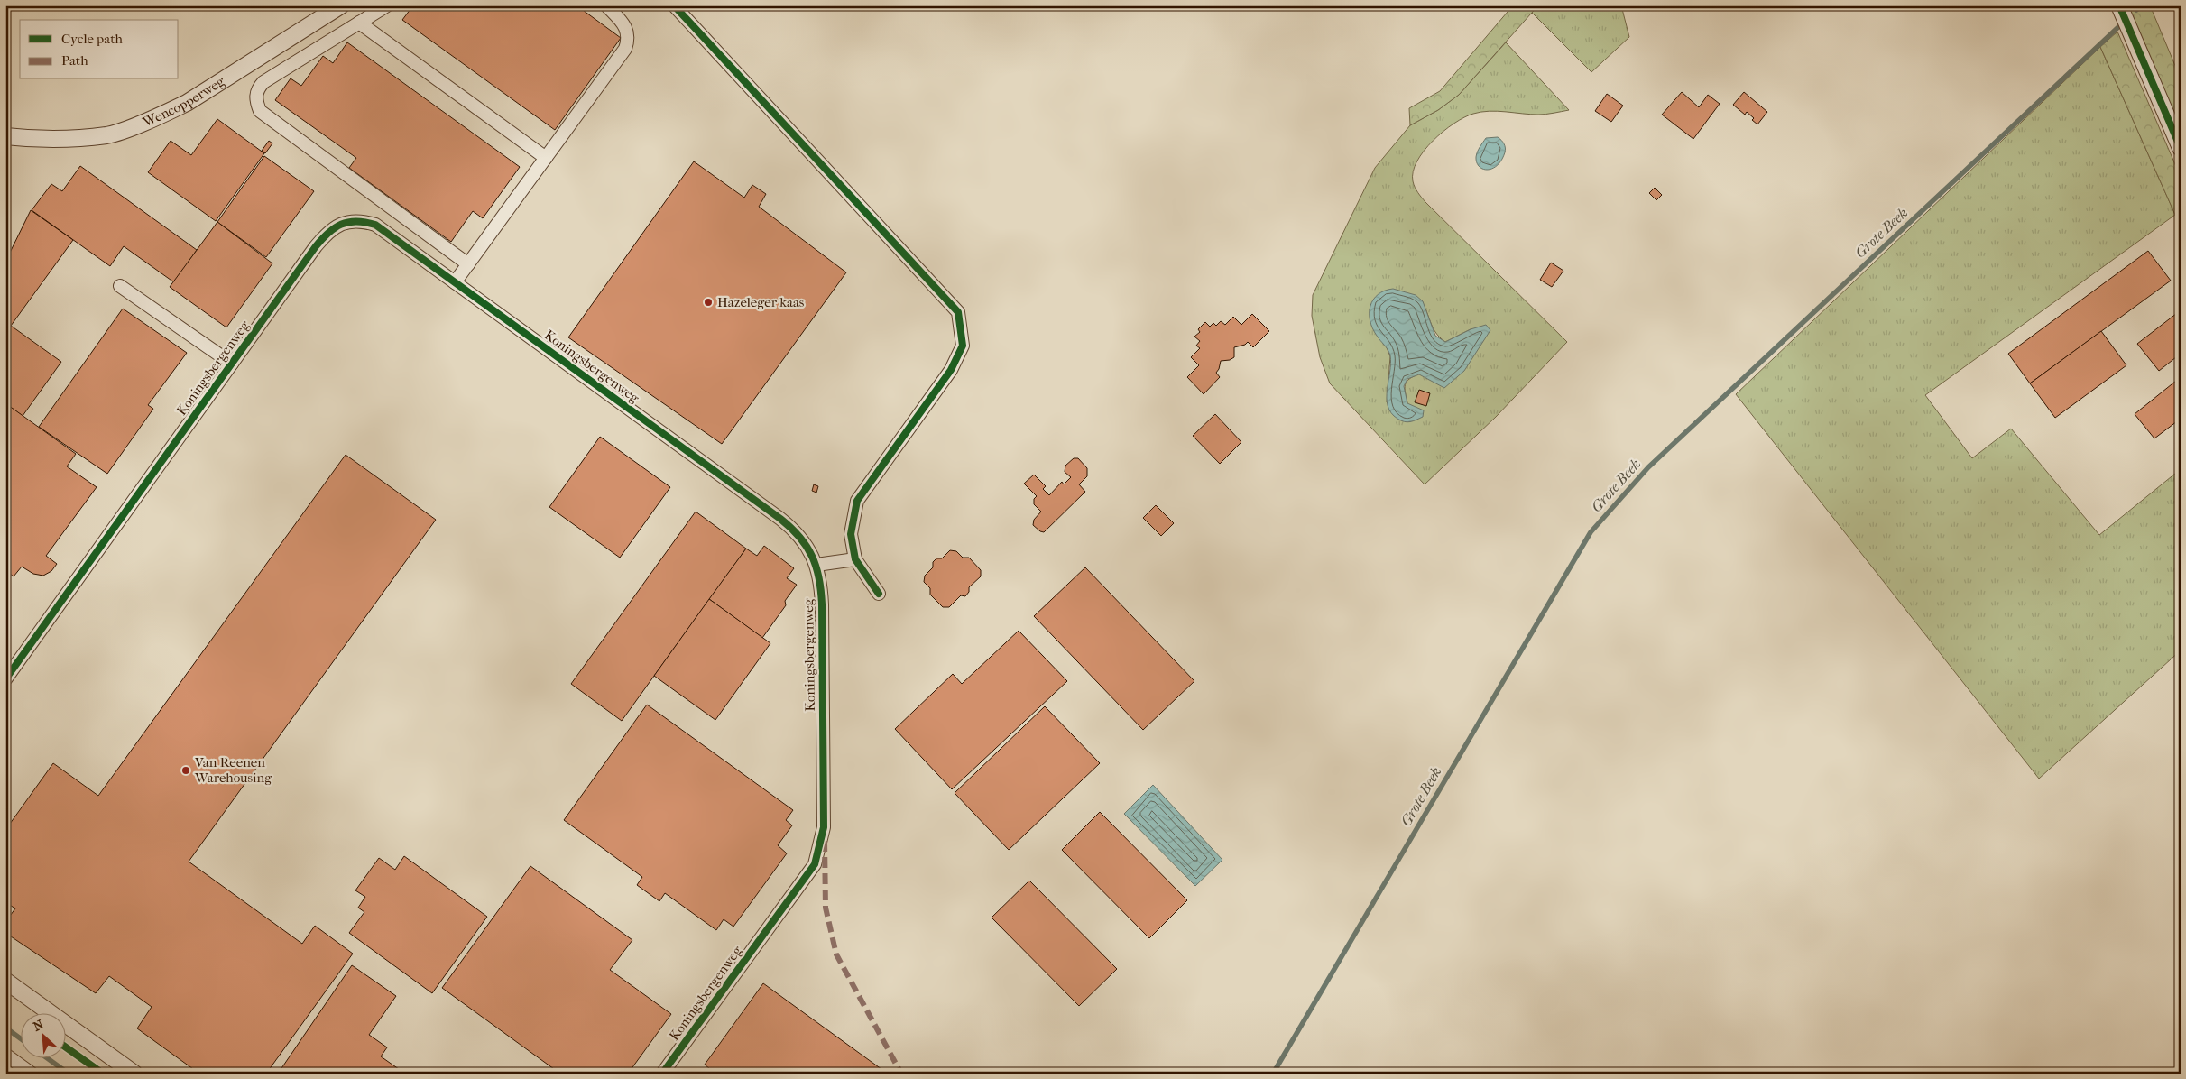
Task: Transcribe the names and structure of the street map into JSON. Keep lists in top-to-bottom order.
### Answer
{
  "streets": {
    "street": ["Wencopperweg", "Koningsbergenweg"]
  },
  "water": ["Grote Beek"],
  "places": ["Hazeleger kaas", "Van Reenen Warehousing"],
  "legend": ["Cycle path", "Path"],
  "north": "top left"
}
